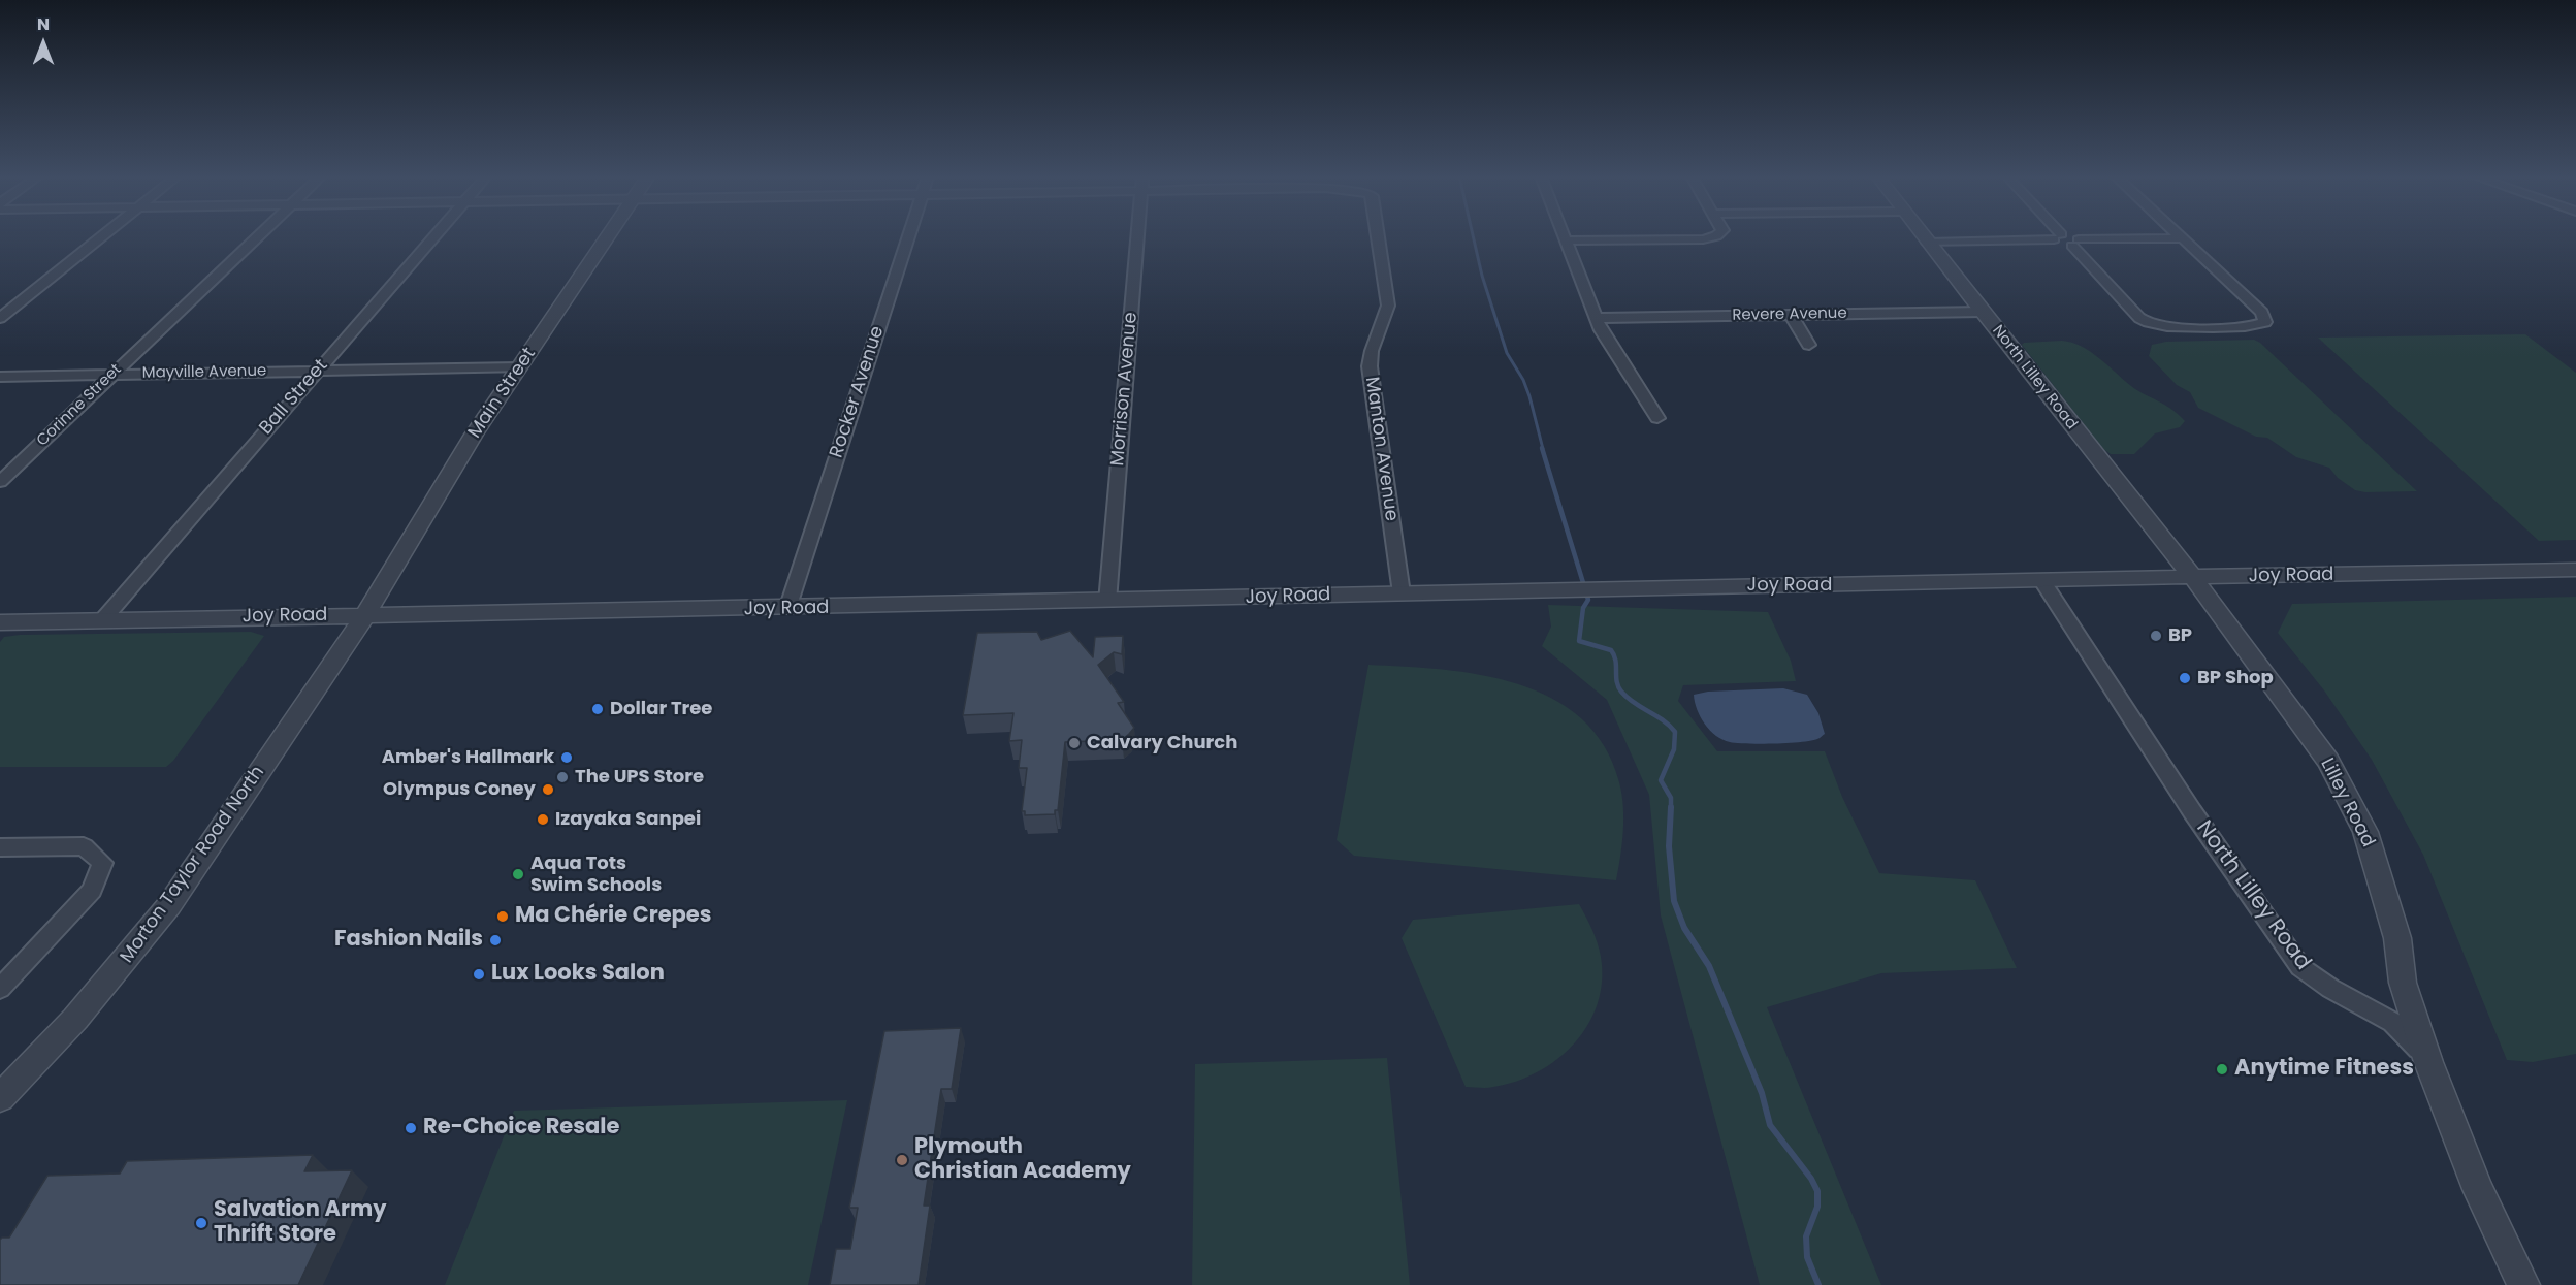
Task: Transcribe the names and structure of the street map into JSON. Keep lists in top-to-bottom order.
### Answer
{
  "streets": {
    "street": [
      "Revere Avenue",
      "Mayville Avenue",
      "North Lilley Road",
      "Morrison Avenue",
      "Rocker Avenue",
      "Main Street",
      "Ball Street",
      "Corinne Street",
      "Manton Avenue",
      "Joy Road",
      "Lilley Road",
      "Morton Taylor Road North"
    ]
  },
  "crossings": [
    ["Revere Avenue", "North Lilley Road"],
    ["Mayville Avenue", "Main Street"],
    ["Mayville Avenue", "Ball Street"],
    ["Mayville Avenue", "Corinne Street"],
    ["North Lilley Road", "Joy Road"],
    ["North Lilley Road", "Lilley Road"],
    ["Morrison Avenue", "Joy Road"],
    ["Rocker Avenue", "Joy Road"],
    ["Main Street", "Joy Road"],
    ["Main Street", "Morton Taylor Road North"],
    ["Ball Street", "Joy Road"],
    ["Manton Avenue", "Joy Road"],
    ["Joy Road", "Lilley Road"],
    ["Joy Road", "Morton Taylor Road North"]
  ],
  "places": [
    "BP",
    "BP Shop",
    "Dollar Tree",
    "Calvary Church",
    "Amber's Hallmark",
    "The UPS Store",
    "Olympus Coney",
    "Izayaka Sanpei",
    "Aqua Tots Swim Schools",
    "Ma Chérie Crepes",
    "Fashion Nails",
    "Lux Looks Salon",
    "Anytime Fitness",
    "Re-Choice Resale",
    "Plymouth Christian Academy",
    "Salvation Army Thrift Store"
  ],
  "north": "top"
}
